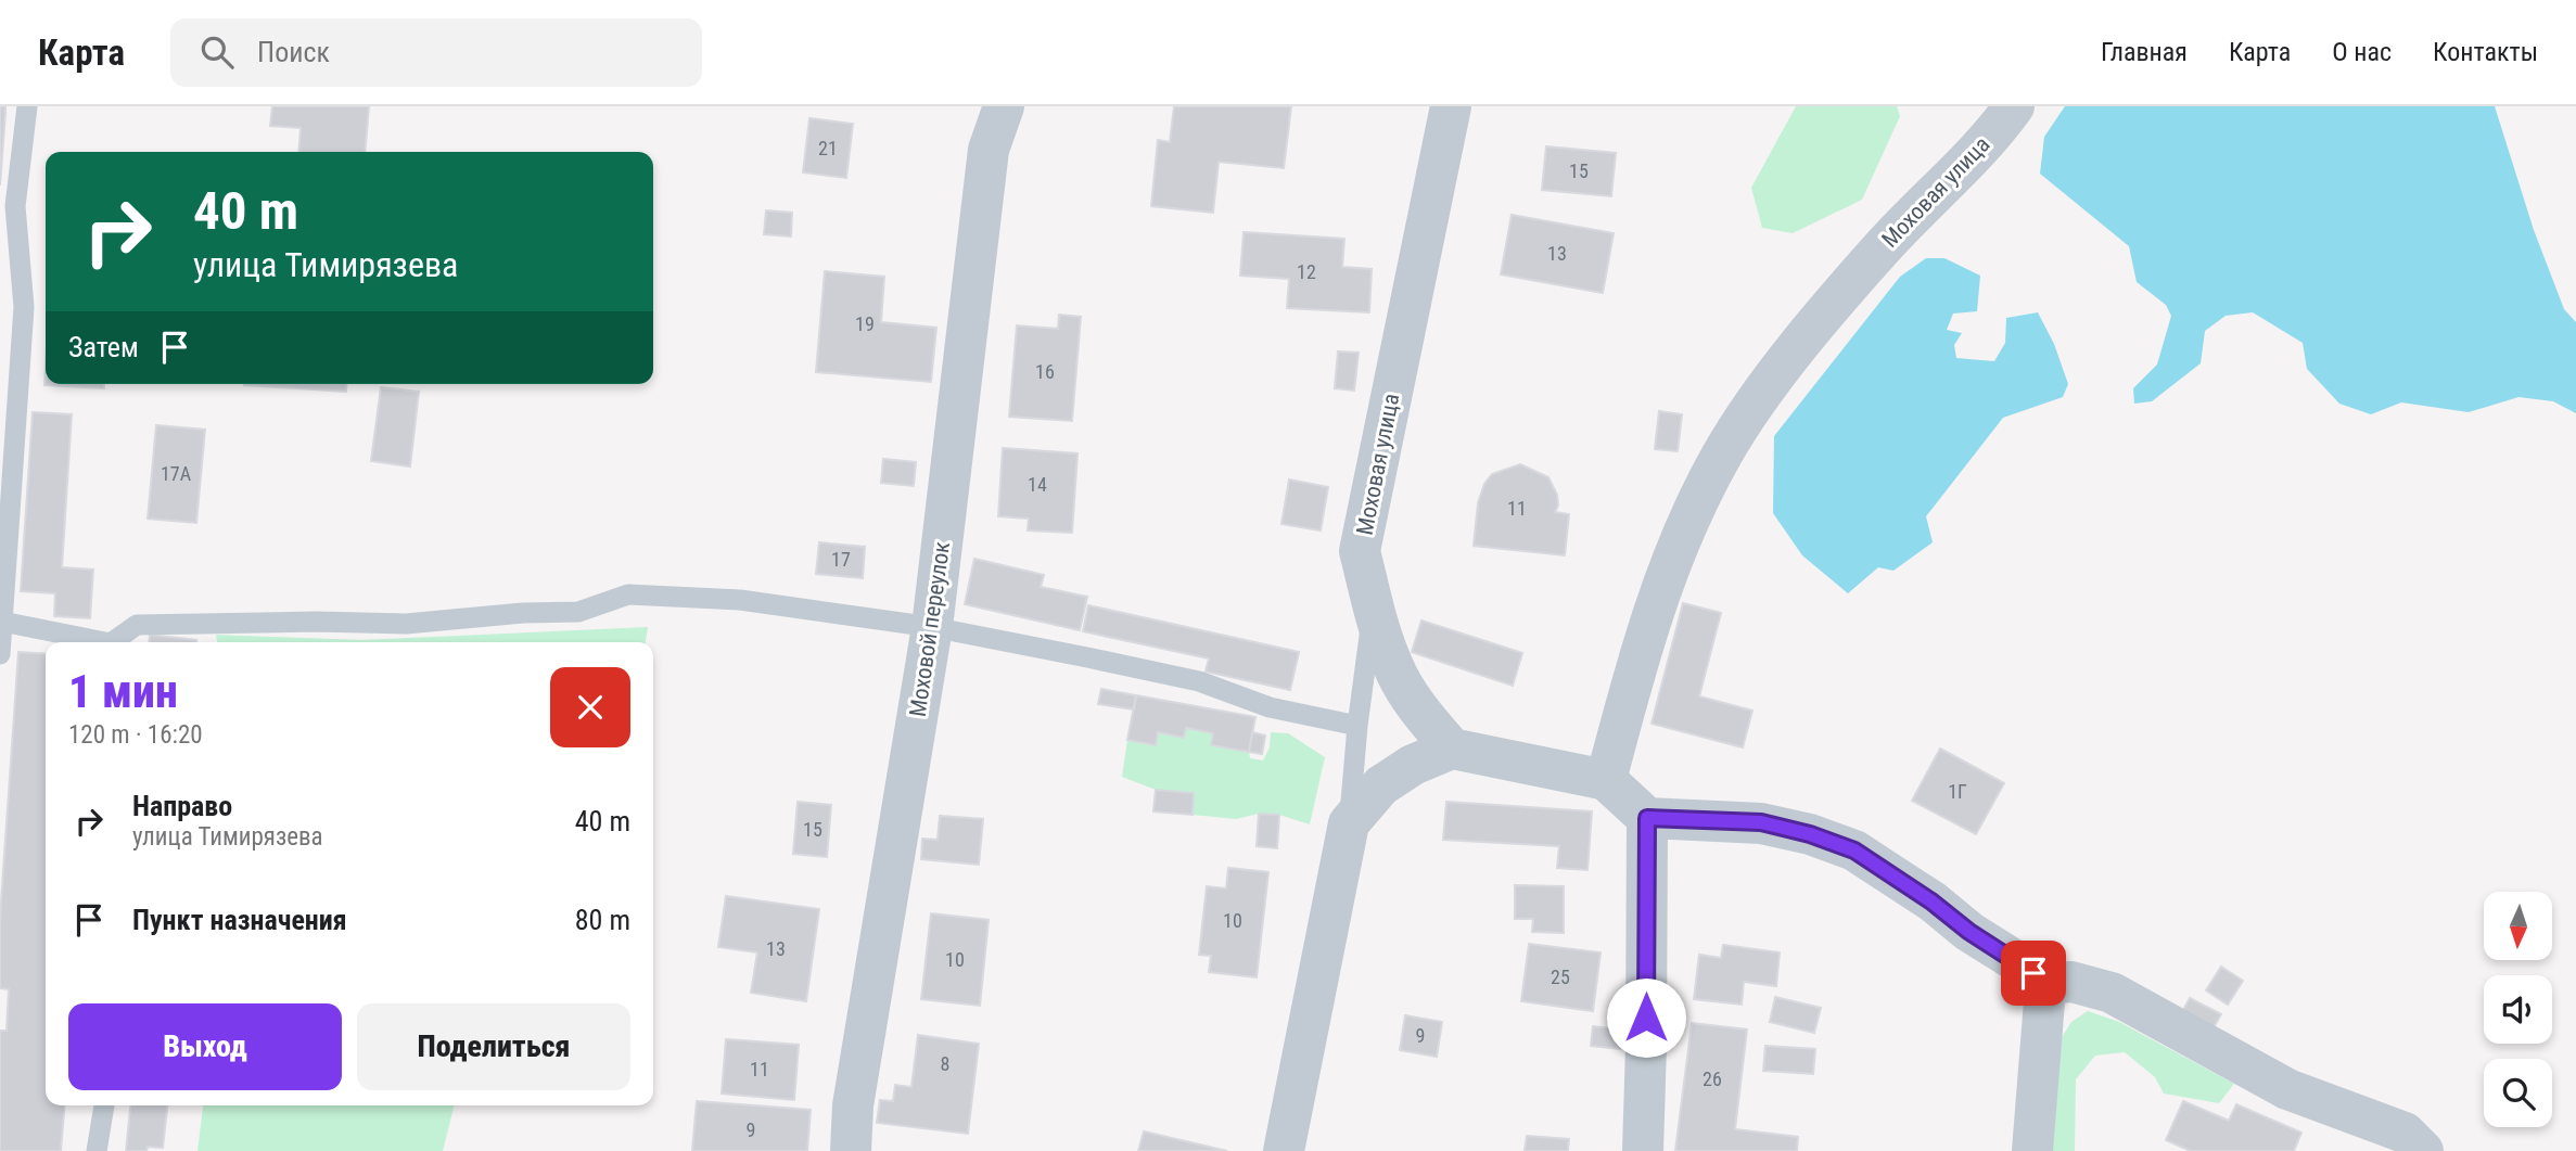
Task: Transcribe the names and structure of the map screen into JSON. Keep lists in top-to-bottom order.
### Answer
{
  "streets": {
    "street": ["Моховая улица", "Моховой переулок"]
  },
  "house_numbers": [
    "21",
    "15",
    "13",
    "12",
    "19",
    "16",
    "17А",
    "14",
    "11",
    "17",
    "1Г",
    "15",
    "10",
    "13",
    "10",
    "25",
    "9",
    "8",
    "11",
    "26",
    "9"
  ],
  "north": "bottom",
  "page": {
    "header": "Карта",
    "search": "Поиск",
    "nav": [
      "Главная",
      "Карта",
      "О нас",
      "Контакты"
    ],
    "turn": ["40 m", "улица Тимирязева"],
    "then": "Затем",
    "heading": ["1 мин", "120 m · 16:20"],
    "list": [
      {
        "name": "Направо",
        "note": "улица Тимирязева",
        "value": "40 m"
      },
      {
        "name": "Пункт назначения",
        "value": "80 m"
      }
    ],
    "buttons": ["Выход", "Поделиться"]
  }
}
